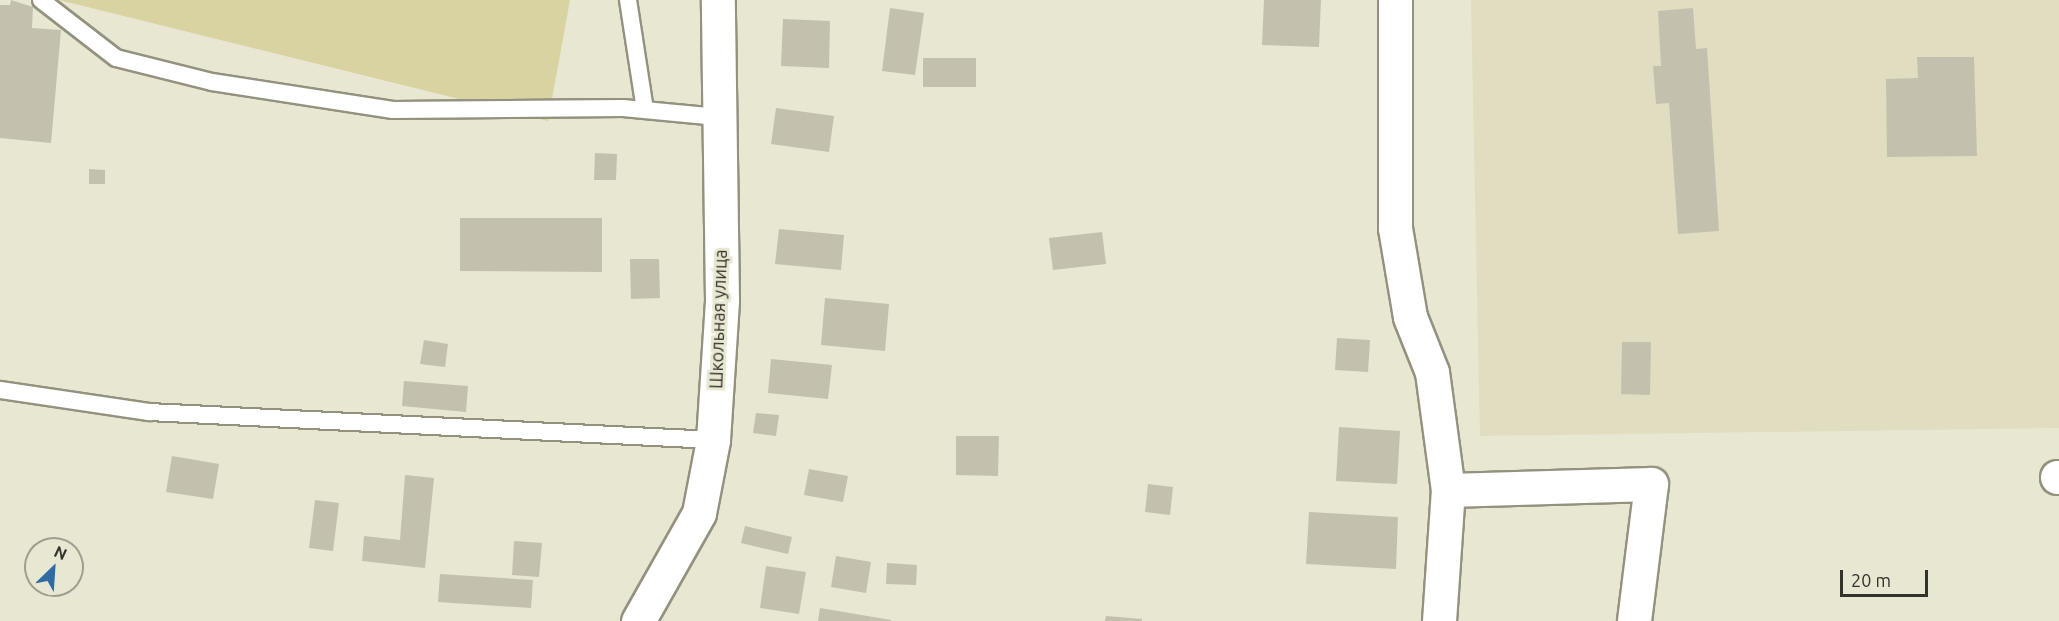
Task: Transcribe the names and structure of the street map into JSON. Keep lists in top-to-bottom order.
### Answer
{
  "streets": {
    "street": ["Школьная улица"]
  },
  "scale_bar": "20 m",
  "north": "top right"
}
